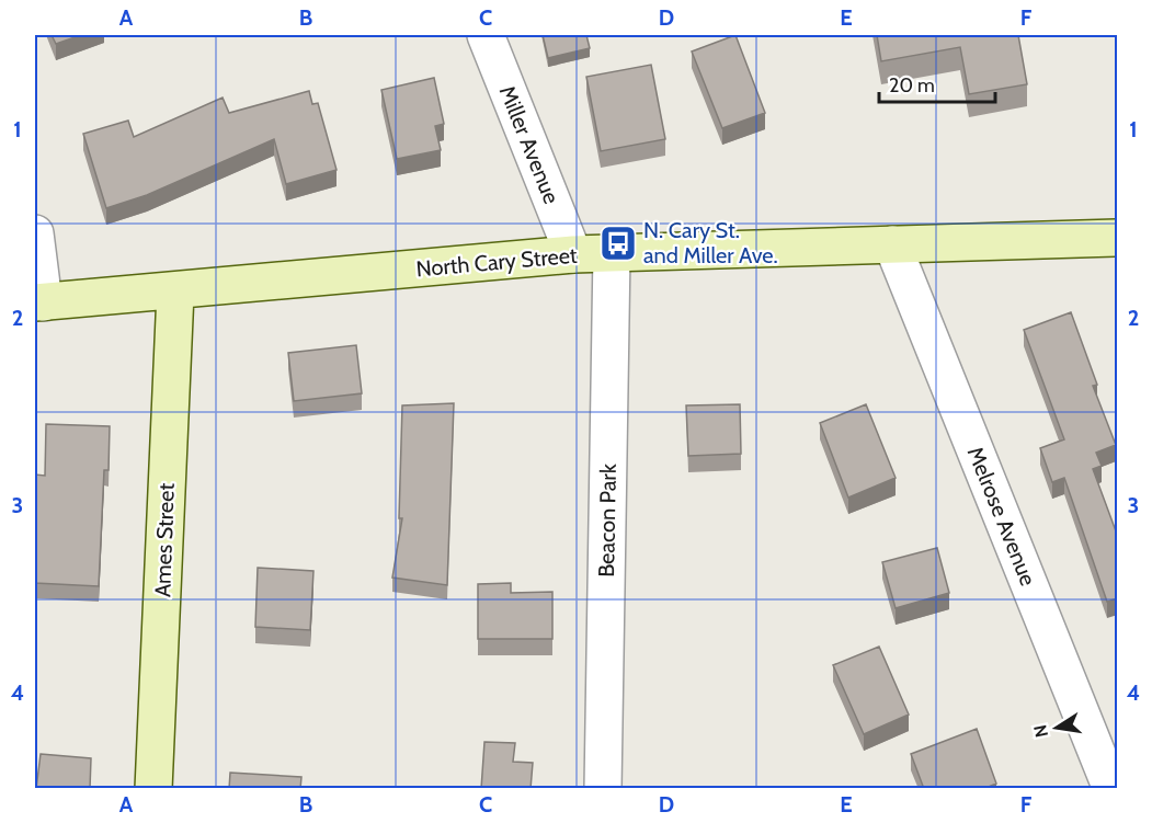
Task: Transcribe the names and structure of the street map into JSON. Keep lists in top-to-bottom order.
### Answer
{
  "streets": {
    "street": [
      "Miller Avenue",
      "North Cary Street",
      "Melrose Avenue",
      "Beacon Park",
      "Ames Street"
    ]
  },
  "crossings": [
    ["Miller Avenue", "North Cary Street"],
    ["North Cary Street", "Melrose Avenue"],
    ["North Cary Street", "Beacon Park"],
    ["North Cary Street", "Ames Street"]
  ],
  "places": {
    "bus stop": ["N. Cary St. and Miller Ave."]
  },
  "scale_bar": "20 m",
  "north": "left",
  "grid": {
    "columns": [
      "A",
      "B",
      "C",
      "D",
      "E",
      "F"
    ],
    "rows": [
      "1",
      "2",
      "3",
      "4"
    ]
  }
}
